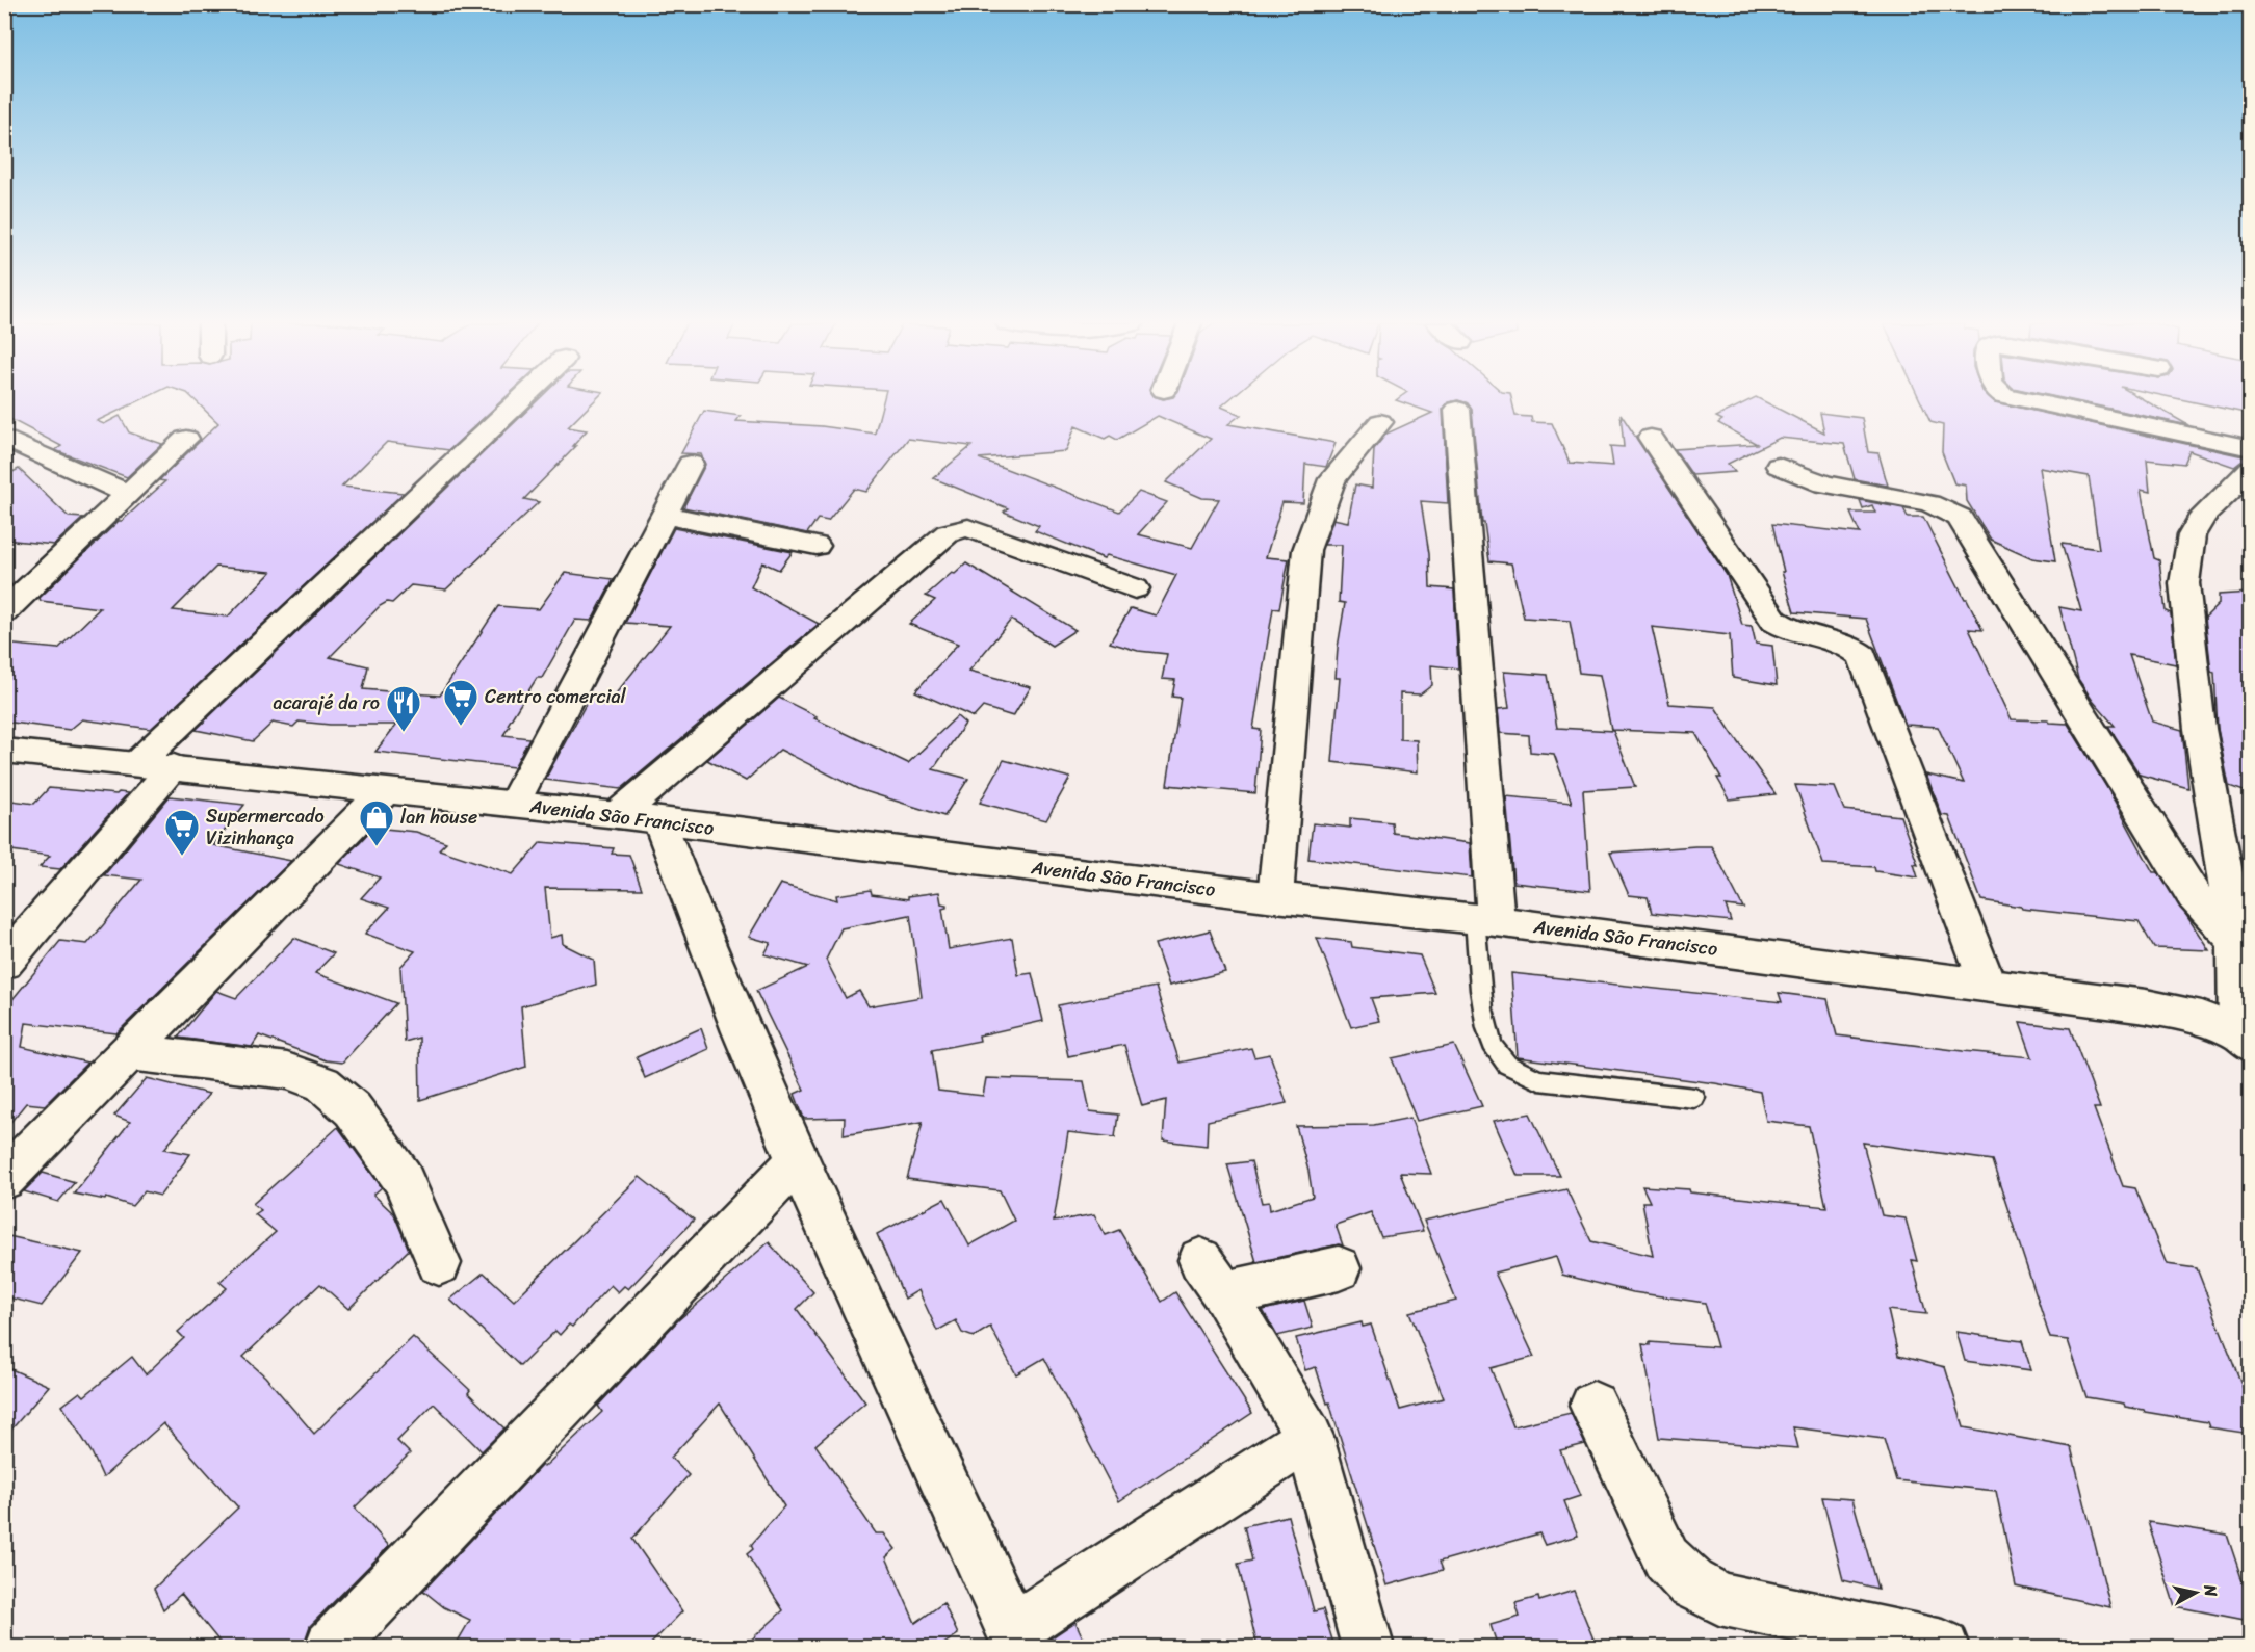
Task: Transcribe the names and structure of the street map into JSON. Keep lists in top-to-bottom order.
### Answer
{
  "streets": {
    "street": ["Avenida São Francisco"]
  },
  "places": {
    "supermarket": ["Centro comercial", "Supermercado Vizinhança"],
    "restaurant": ["acarajé da ro"],
    "shop": ["lan house"]
  },
  "north": "right"
}
